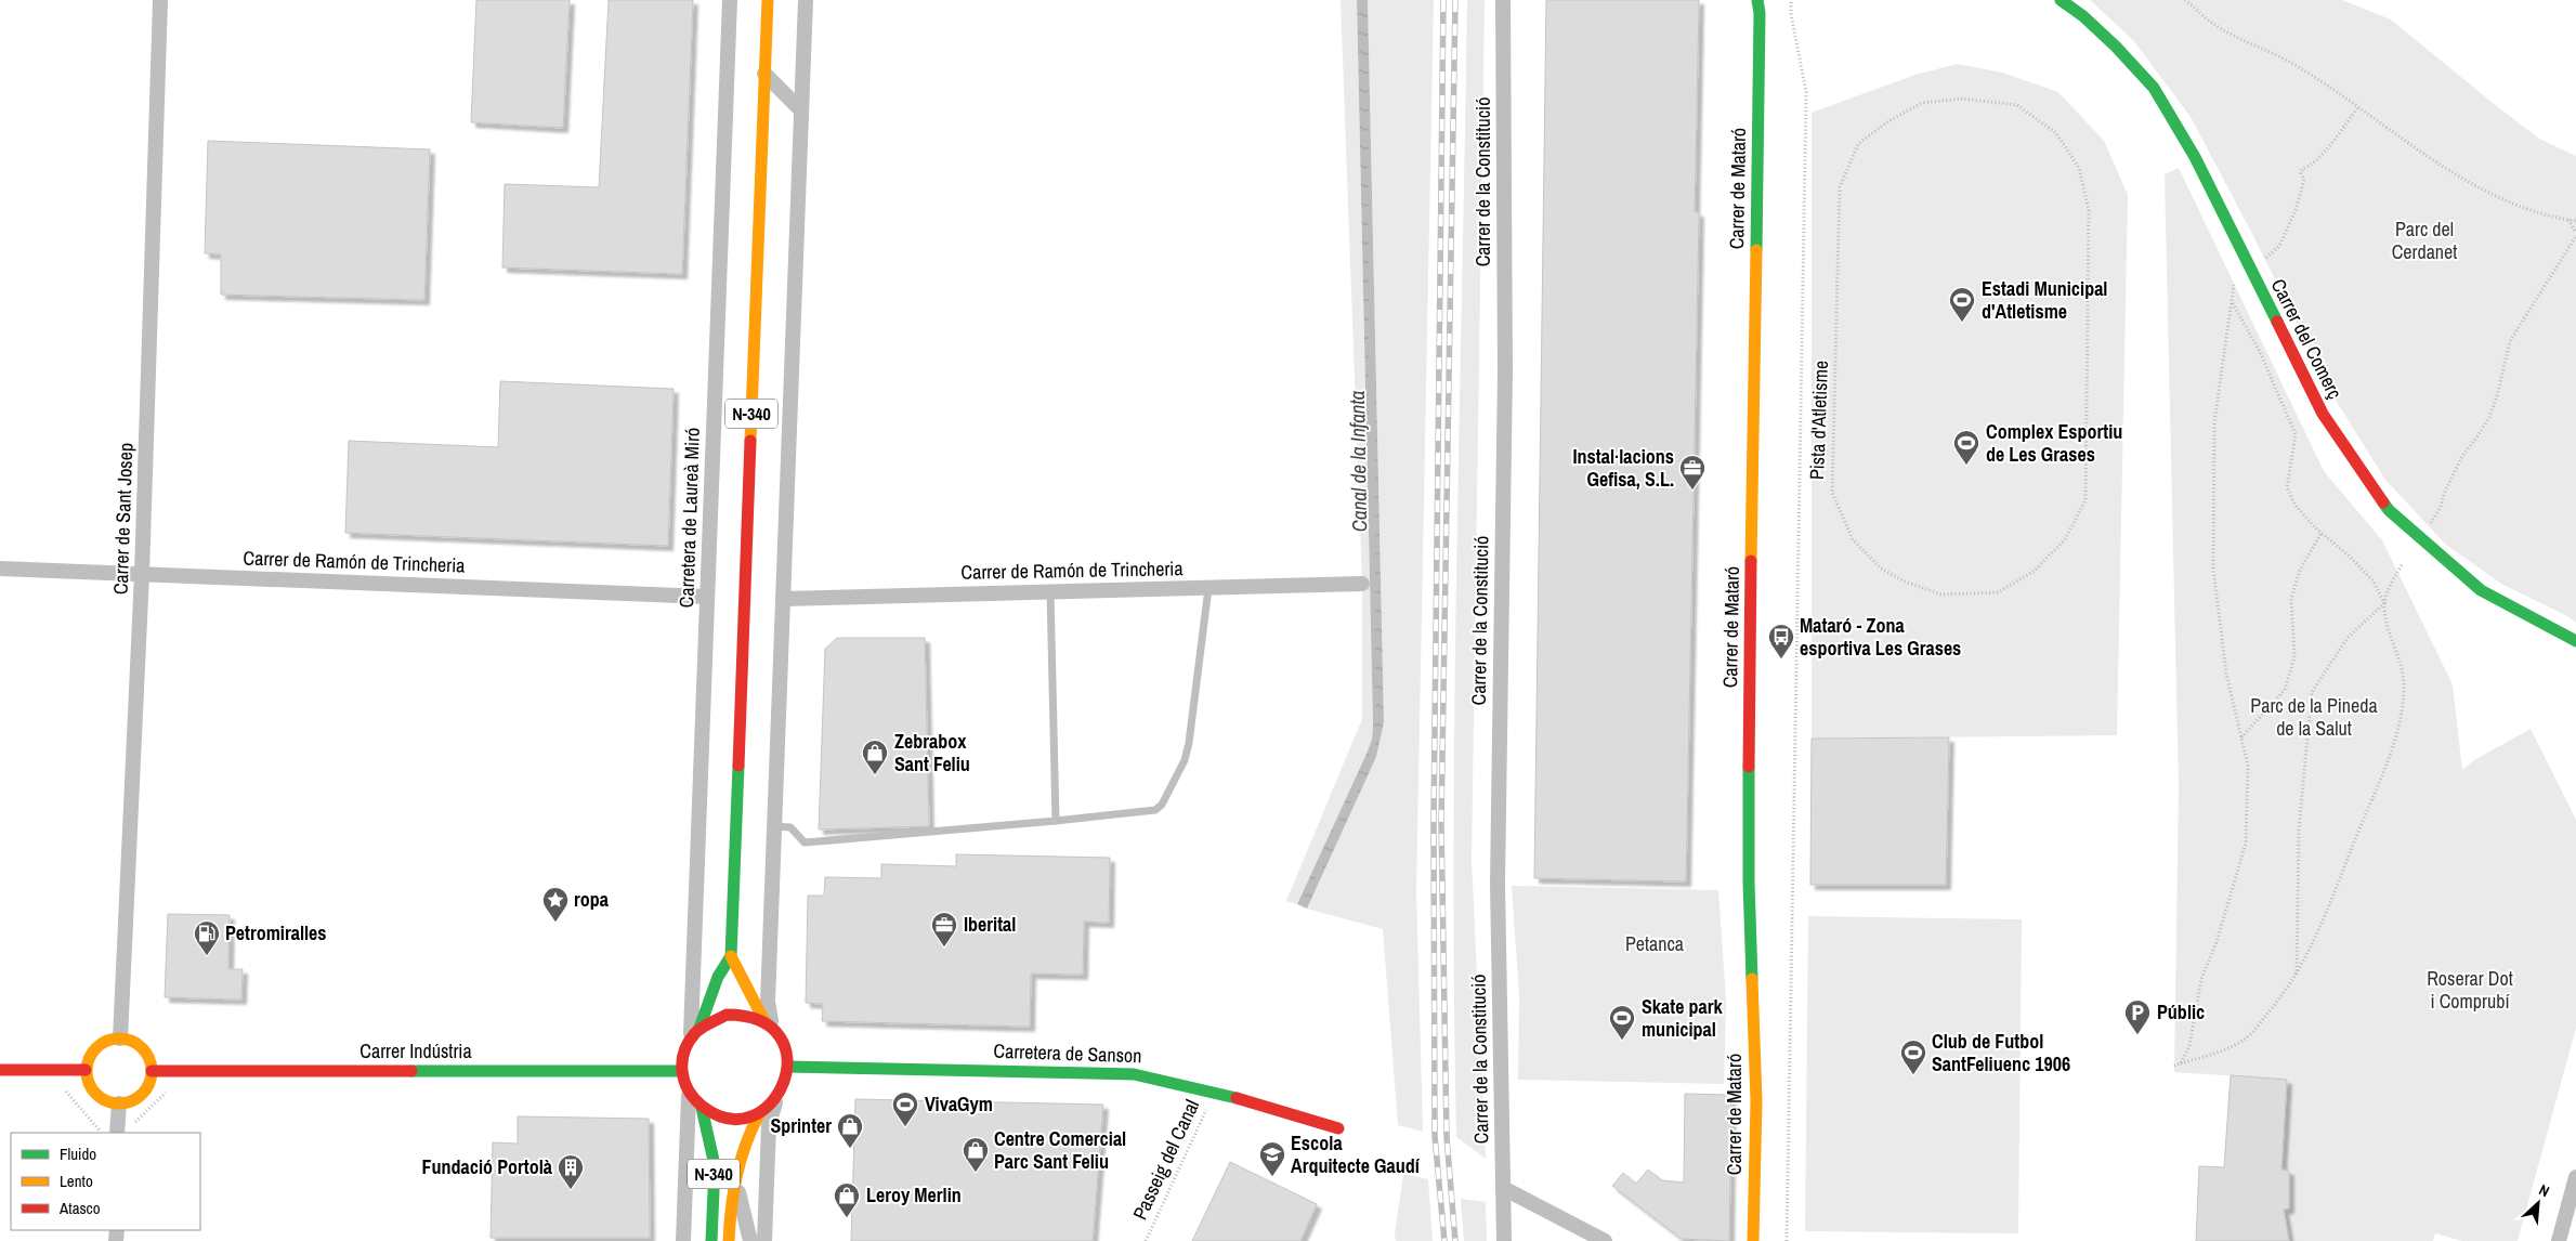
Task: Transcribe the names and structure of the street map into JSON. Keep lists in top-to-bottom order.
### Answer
{
  "streets": {
    "street": [
      "Carrer de la Constitució",
      "Carrer de Mataró",
      "Carrer del Comerç",
      "N-340",
      "Carretera de Laureà Miró",
      "Carrer de Sant Josep",
      "Carrer de Ramón de Trincheria",
      "Carrer Indústria",
      "Carretera de Sanson"
    ],
    "path": ["Pista d'Atletisme", "Passeig del Canal"]
  },
  "crossings": [
    ["N-340", "Carretera de Laureà Miró"],
    ["N-340", "Carrer Indústria"],
    ["N-340", "Carretera de Sanson"],
    ["Carretera de Laureà Miró", "Carrer de Ramón de Trincheria"],
    ["Carretera de Laureà Miró", "Carrer Indústria"],
    ["Carretera de Laureà Miró", "Carretera de Sanson"],
    ["Carrer de Sant Josep", "Carrer de Ramón de Trincheria"],
    ["Carrer de Sant Josep", "Carrer Indústria"],
    ["Carrer Indústria", "Carretera de Sanson"],
    ["Carretera de Sanson", "Passeig del Canal"]
  ],
  "water": ["Canal de la Infanta"],
  "parks": [
    "Parc del Cerdanet",
    "Parc de la Pineda de la Salut",
    "Petanca",
    "Roserar Dot i Comprubí"
  ],
  "places": {
    "sports": [
      "Estadi Municipal d'Atletisme",
      "Complex Esportiu de Les Grases",
      "Skate park municipal",
      "Club de Futbol SantFeliuenc 1906",
      "VivaGym"
    ],
    "office": ["Instal·lacions Gefisa, S.L.", "Iberital"],
    "bus stop": ["Mataró - Zona esportiva Les Grases"],
    "shop": [
      "Zebrabox Sant Feliu",
      "Sprinter",
      "Centre Comercial Parc Sant Feliu",
      "Leroy Merlin"
    ],
    "place": ["ropa"],
    "fuel station": ["Petromiralles"],
    "parking": ["Públic"],
    "school or university": ["Escola Arquitecte Gaudí"],
    "building": ["Fundació Portolà"]
  },
  "legend": ["Fluido", "Lento", "Atasco"],
  "north": "top right"
}
